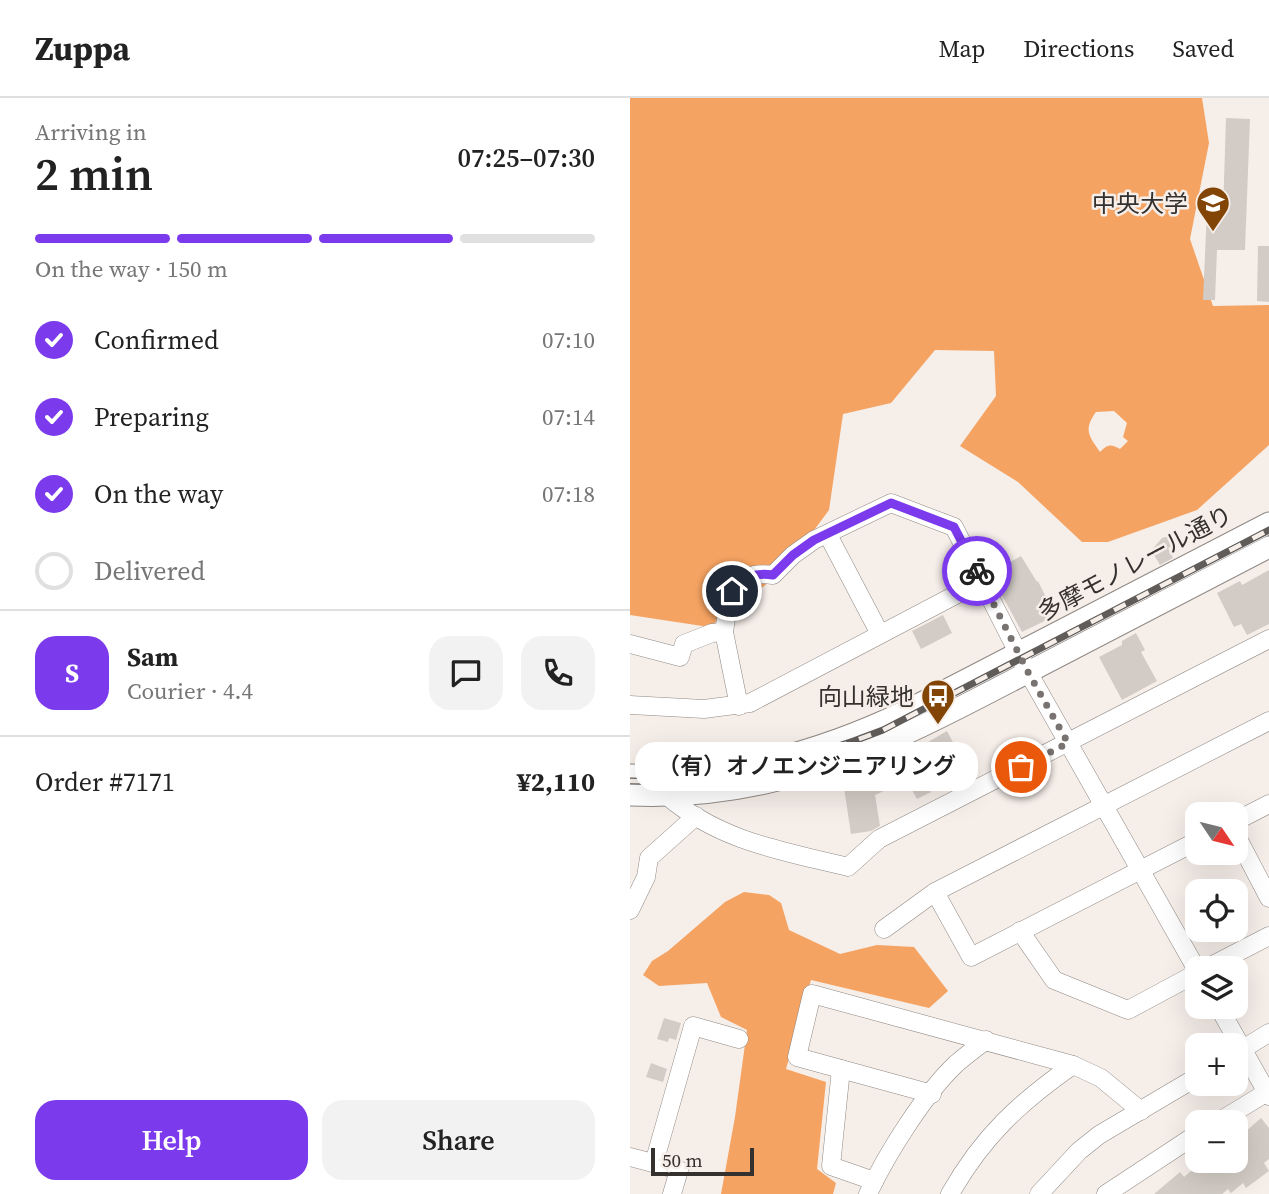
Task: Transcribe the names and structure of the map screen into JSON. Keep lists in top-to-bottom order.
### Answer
{
  "streets": {
    "main road": ["多摩モノレール通り"]
  },
  "places": {
    "school or university": ["中央大学"],
    "bus stop": ["向山緑地"],
    "other": ["（有）オノエンジニアリング"]
  },
  "scale_bar": "50 m",
  "north": "bottom right",
  "page": {
    "header": "Zuppa",
    "nav": ["Map", "Directions", "Saved"],
    "heading": ["2 min", "Arriving in", "07:25–07:30"],
    "panel": [
      "Sam",
      "Courier · 4.4",
      "Order #7171",
      "¥2,110"
    ],
    "bar": "On the way · 150 m",
    "list": [
      ["Confirmed", "07:10"],
      ["Preparing", "07:14"],
      ["On the way", "07:18"],
      "Delivered"
    ],
    "round": "S",
    "bubble": "（有）オノエンジニアリング",
    "map_buttons": ["+", "−"],
    "buttons": ["Help", "Share"],
    "scale": "50 m"
  }
}
